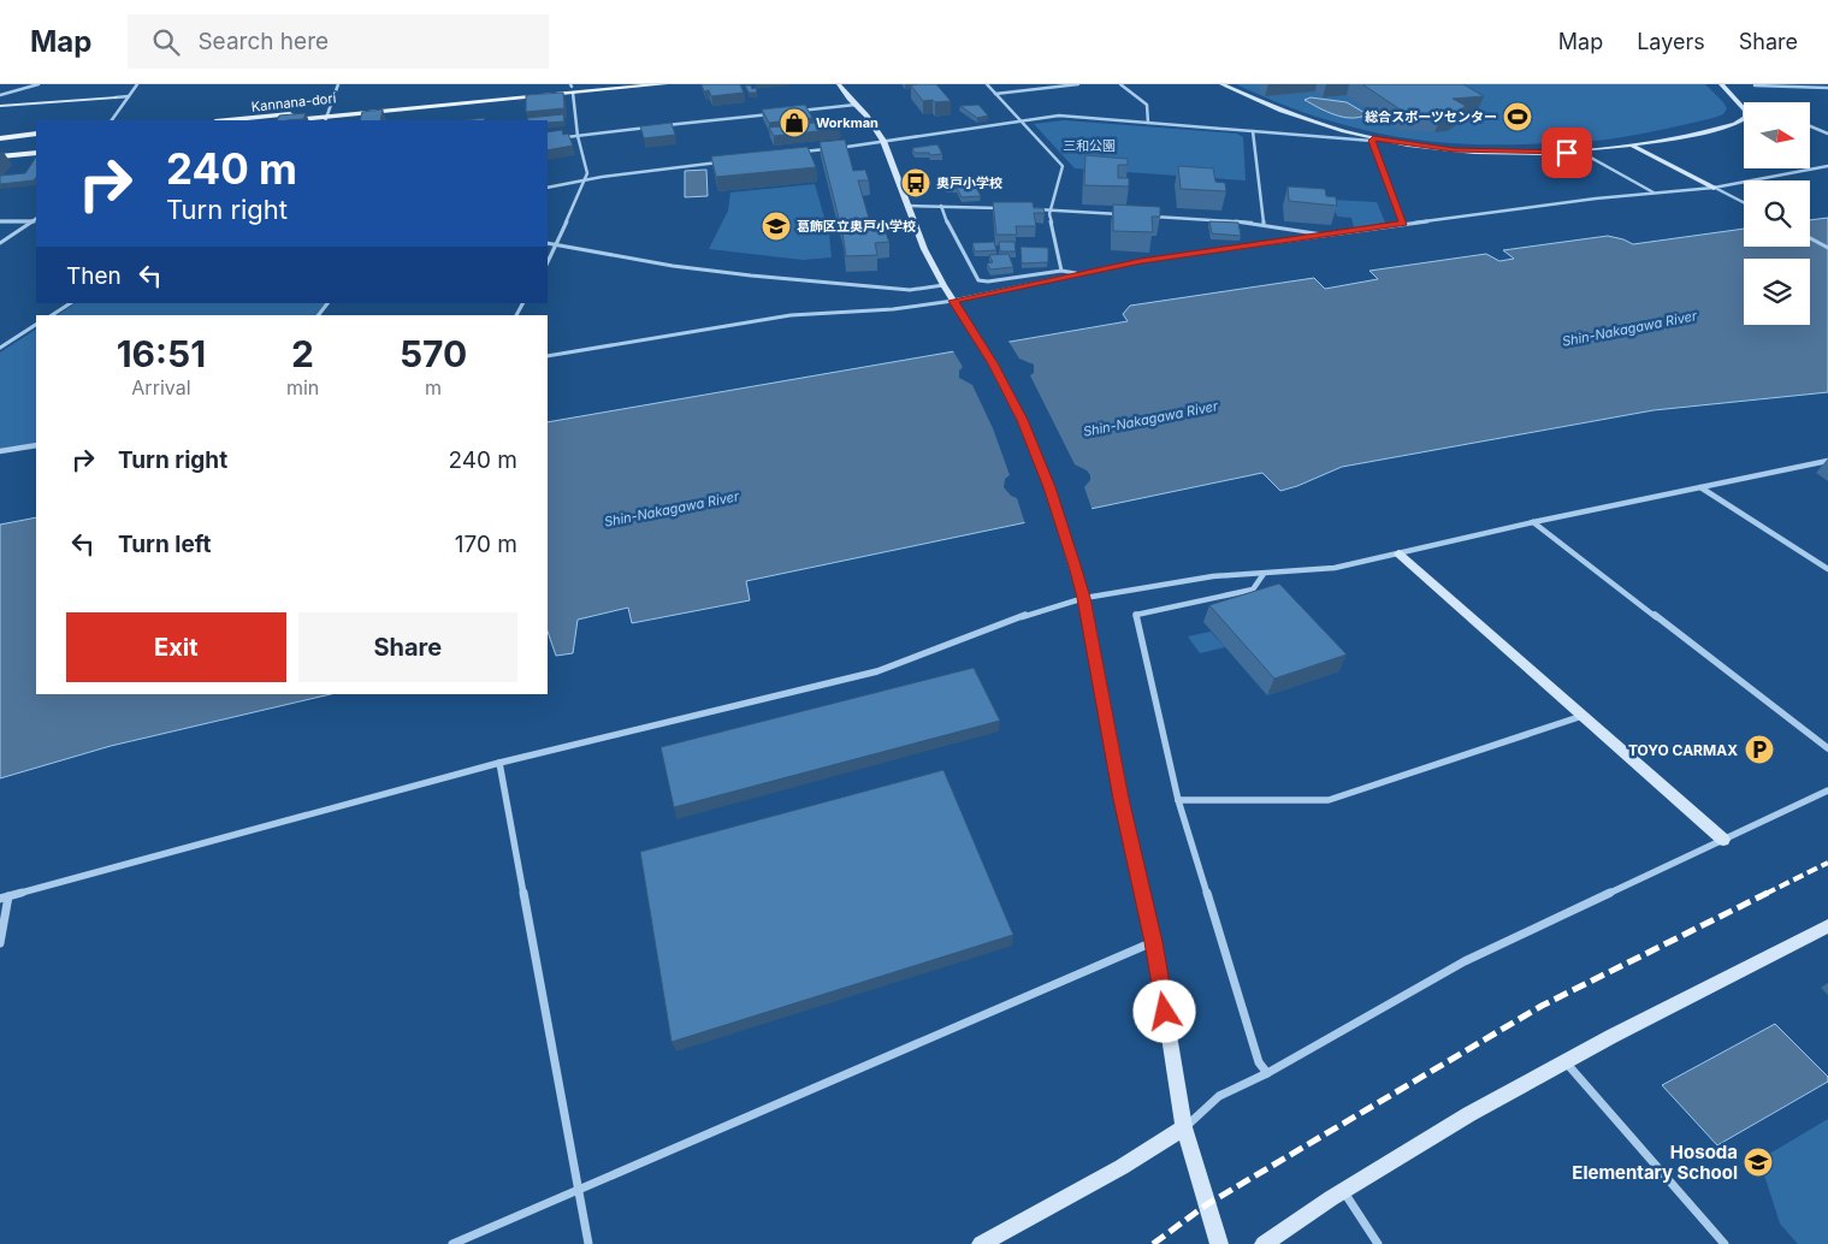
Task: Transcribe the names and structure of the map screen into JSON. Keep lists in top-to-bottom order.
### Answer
{
  "streets": {
    "main road": ["Kannana-dori"]
  },
  "water": ["Shin-Nakagawa River"],
  "parks": ["三和公園"],
  "places": {
    "sports": ["総合スポーツセンター"],
    "shop": ["Workman"],
    "bus stop": ["奥戸小学校"],
    "school or university": ["葛飾区立奥戸小学校", "Hosoda Elementary School"],
    "parking": ["TOYO CARMAX"]
  },
  "north": "right",
  "page": {
    "header": "Map",
    "search": "Search here",
    "nav": ["Map", "Layers", "Share"],
    "turn": ["240 m", "Turn right"],
    "then": "Then",
    "eta": [
      "16:51",
      "Arrival",
      "2",
      "min",
      "570",
      "m"
    ],
    "list": [
      {
        "name": "Turn right",
        "value": "240 m"
      },
      {
        "name": "Turn left",
        "value": "170 m"
      }
    ],
    "buttons": ["Exit", "Share"]
  }
}
